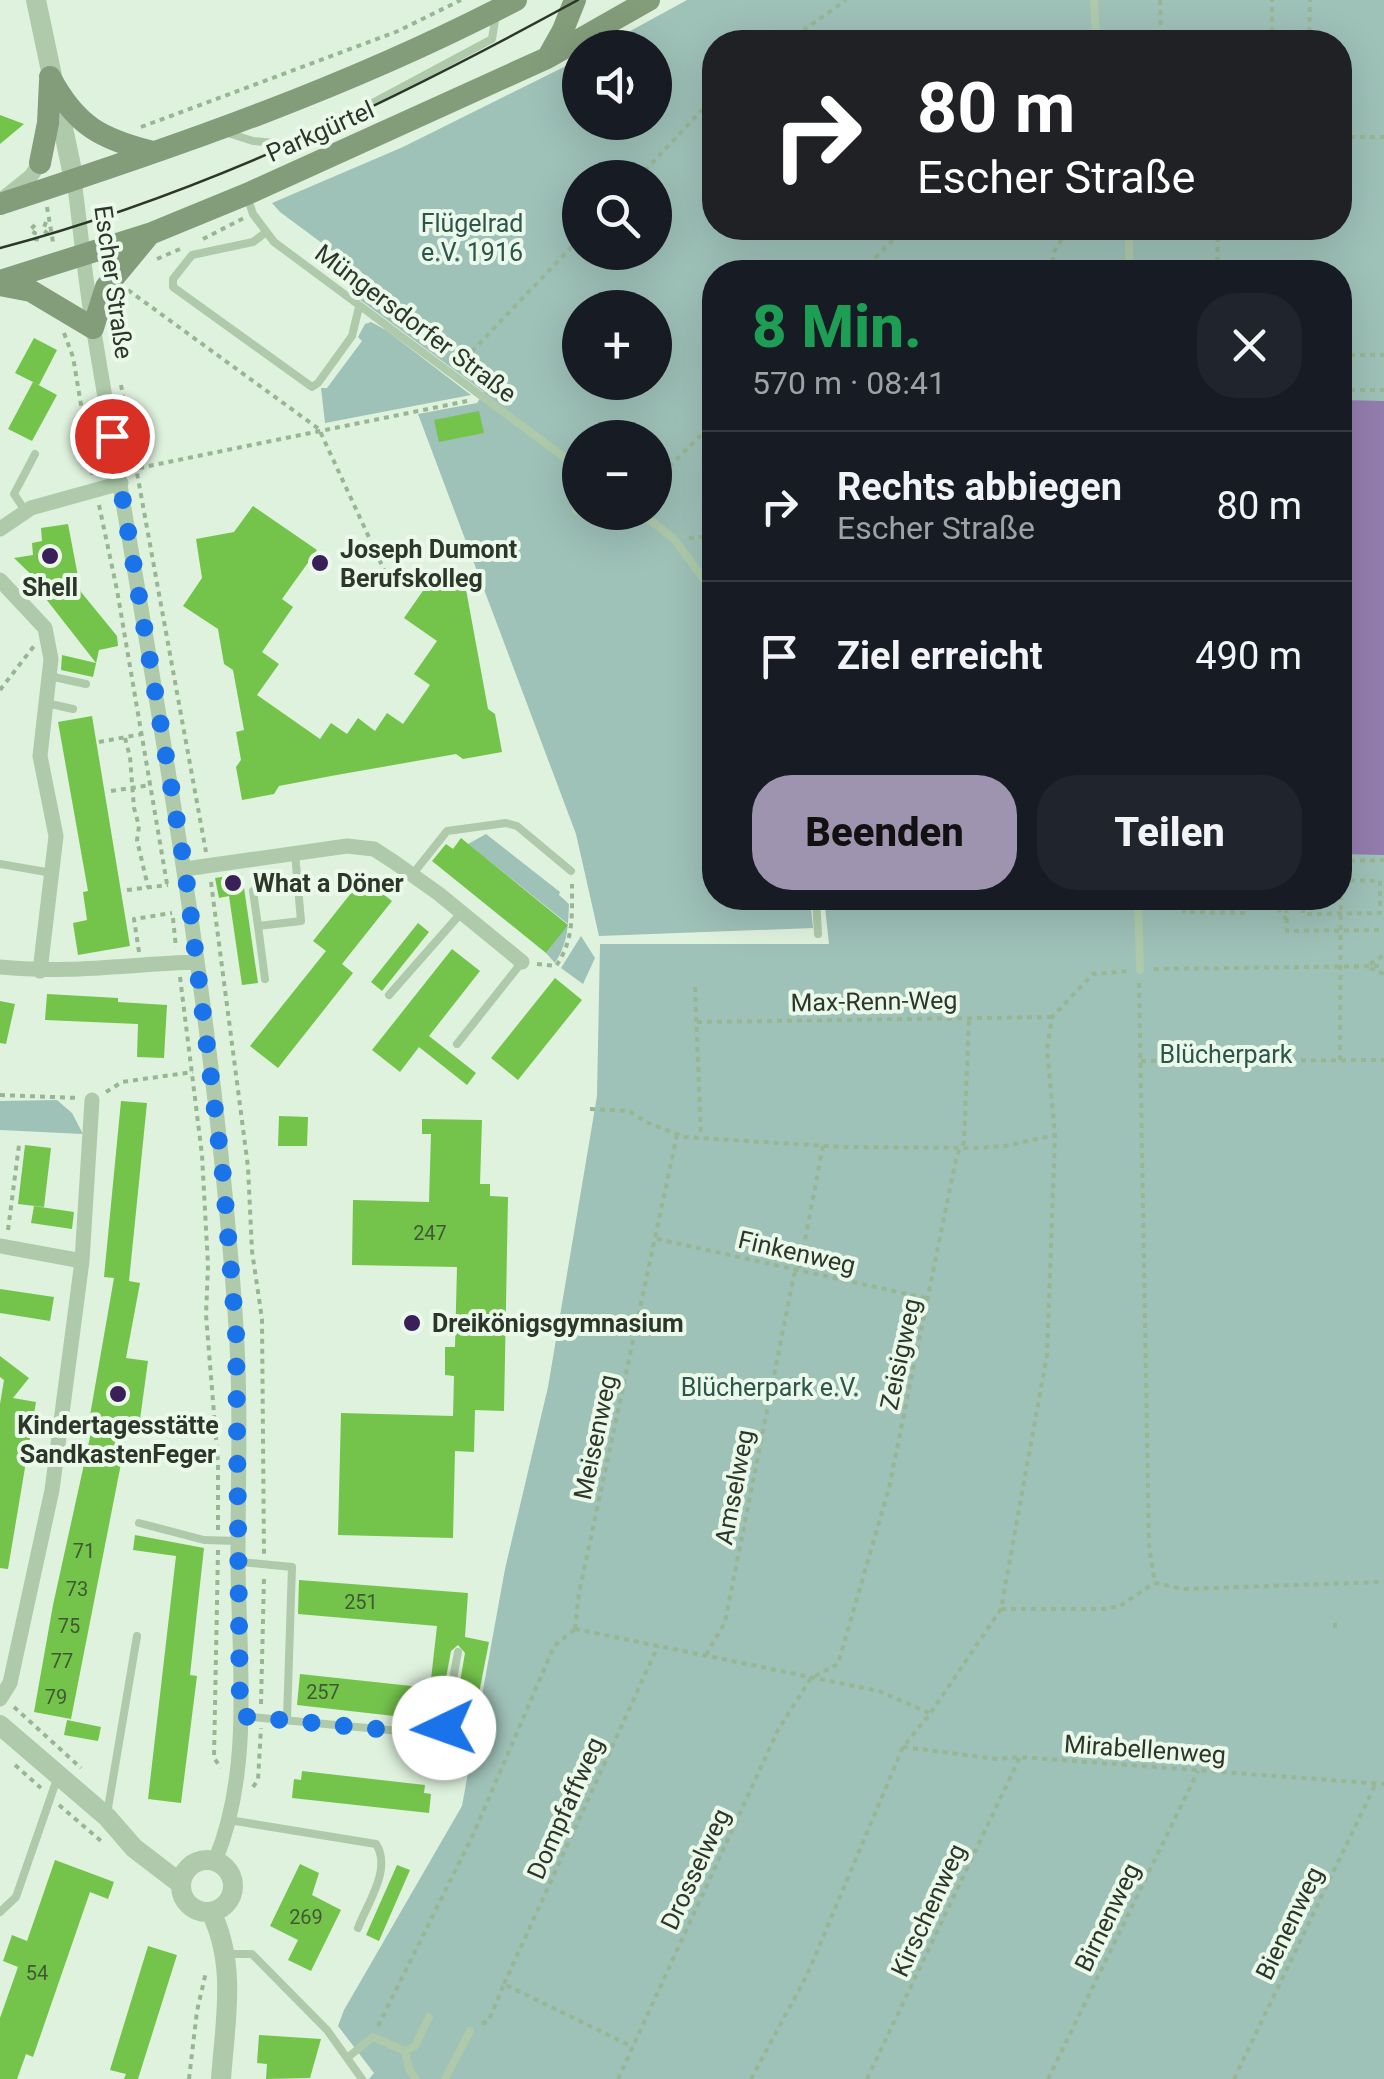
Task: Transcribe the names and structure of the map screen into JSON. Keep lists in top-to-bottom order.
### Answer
{
  "streets": {
    "main road": ["Parkgürtel"],
    "street": ["Escher Straße"],
    "lane": ["Müngersdorfer Straße"],
    "path": [
      "Max-Renn-Weg",
      "Finkenweg",
      "Zeisigweg",
      "Meisenweg",
      "Amselweg",
      "Mirabellenweg",
      "Dompfaffweg",
      "Drosselweg",
      "Kirschenweg",
      "Birnenweg",
      "Bienenweg"
    ]
  },
  "crossings": [
    ["Parkgürtel", "Escher Straße"],
    ["Parkgürtel", "Müngersdorfer Straße"],
    ["Max-Renn-Weg", "Zeisigweg"],
    ["Finkenweg", "Zeisigweg"],
    ["Finkenweg", "Meisenweg"],
    ["Finkenweg", "Amselweg"],
    ["Zeisigweg", "Drosselweg"],
    ["Mirabellenweg", "Kirschenweg"],
    ["Mirabellenweg", "Birnenweg"],
    ["Mirabellenweg", "Bienenweg"]
  ],
  "parks": ["Flügelrad e.V. 1916", "Blücherpark", "Blücherpark e.V."],
  "places": [
    "Shell",
    "Joseph Dumont Berufskolleg",
    "What a Döner",
    "Dreikönigsgymnasium",
    "Kindertagesstätte SandkastenFeger"
  ],
  "house_numbers": [
    "247",
    "71",
    "73",
    "251",
    "75",
    "77",
    "257",
    "79",
    "269",
    "54"
  ],
  "page": {
    "map_buttons": ["+", "−"],
    "turn": ["80 m", "Escher Straße"],
    "heading": ["8 Min.", "570 m · 08:41"],
    "list": [
      {
        "name": "Rechts abbiegen",
        "note": "Escher Straße",
        "value": "80 m"
      },
      {
        "name": "Ziel erreicht",
        "value": "490 m"
      }
    ],
    "buttons": ["Beenden", "Teilen"]
  }
}
